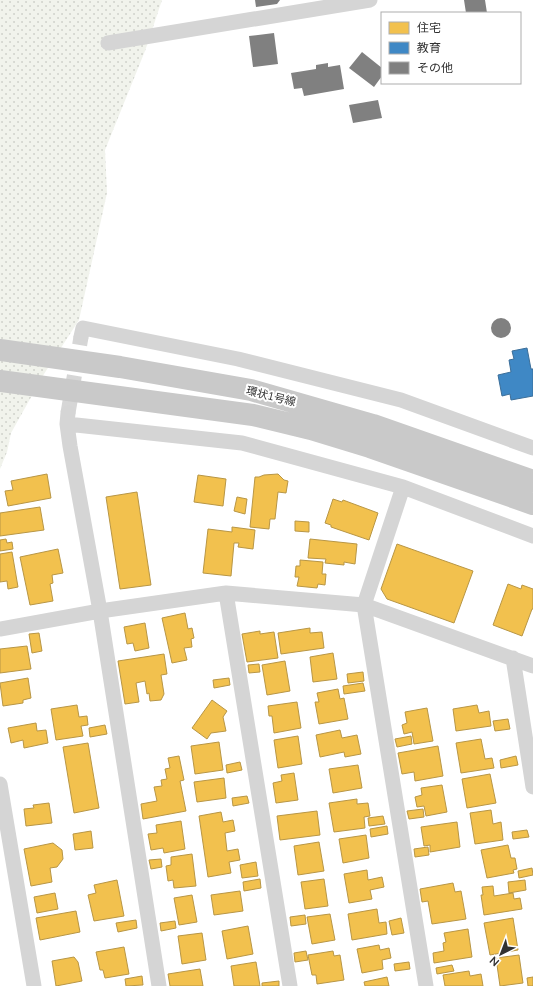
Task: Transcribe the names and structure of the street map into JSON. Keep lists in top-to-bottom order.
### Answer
{
  "streets": {
    "main road": ["環状1号線"]
  },
  "legend": ["住宅", "教育", "その他"],
  "north": "bottom left"
}
